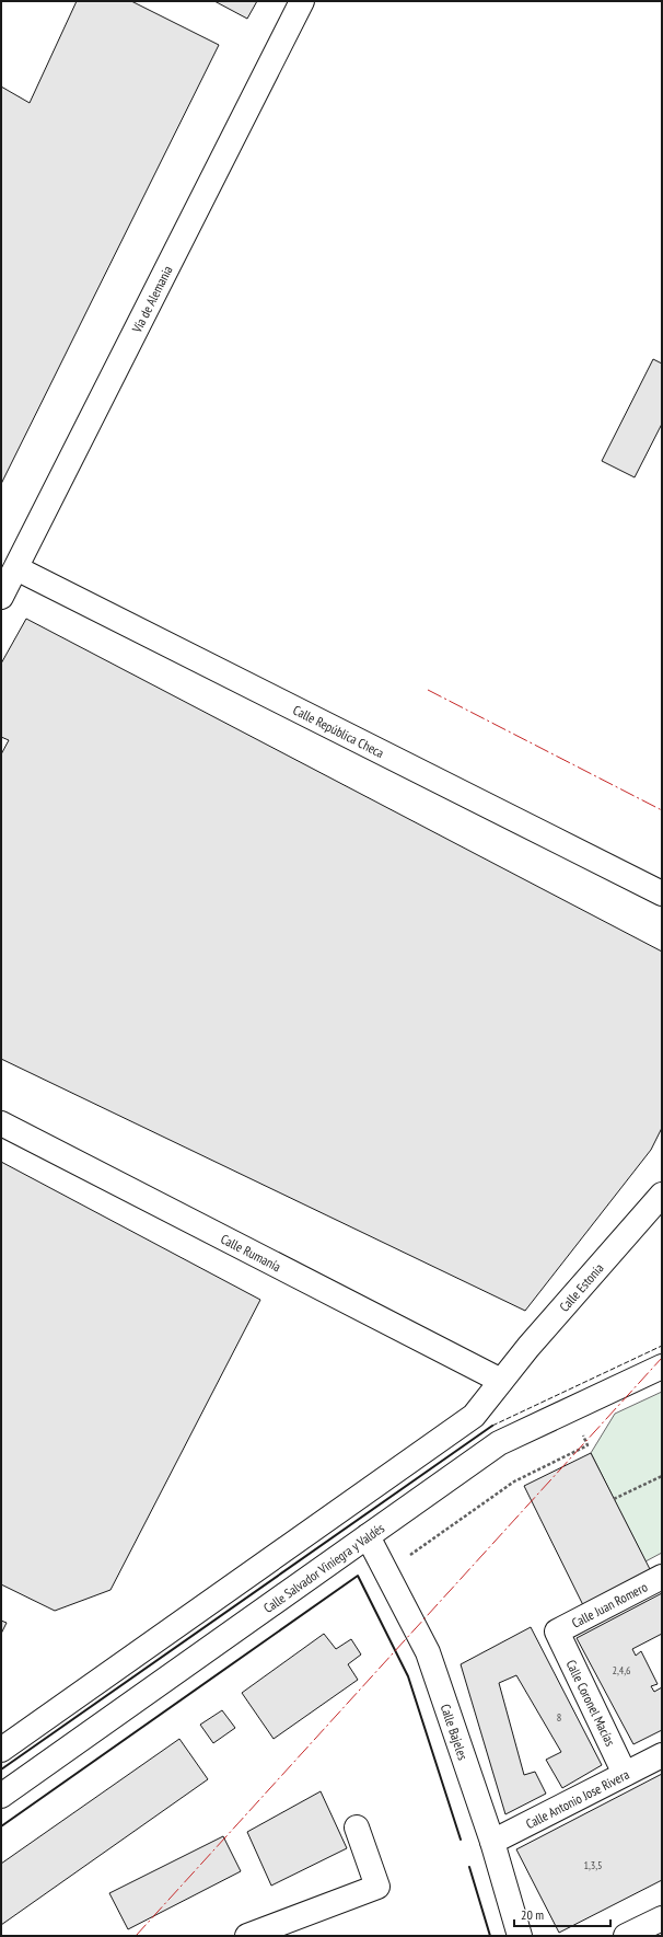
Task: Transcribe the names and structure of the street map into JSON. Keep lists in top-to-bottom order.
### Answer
{
  "streets": {
    "street": [
      "Vía de Alemania",
      "Calle República Checa",
      "Calle Rumanía",
      "Calle Estonia",
      "Calle Salvador Viniegra y Valdés",
      "Calle Juan Romero",
      "Calle Coronel Macías",
      "Calle Bajeles",
      "Calle Antonio Jose Rivera"
    ]
  },
  "crossings": [
    ["Vía de Alemania", "Calle República Checa"],
    ["Calle Rumanía", "Calle Estonia"],
    ["Calle Salvador Viniegra y Valdés", "Calle Bajeles"],
    ["Calle Juan Romero", "Calle Coronel Macías"],
    ["Calle Coronel Macías", "Calle Antonio Jose Rivera"],
    ["Calle Bajeles", "Calle Antonio Jose Rivera"]
  ],
  "house_numbers": ["2,4,6", "8", "1,3,5"],
  "scale_bar": "20 m"
}
